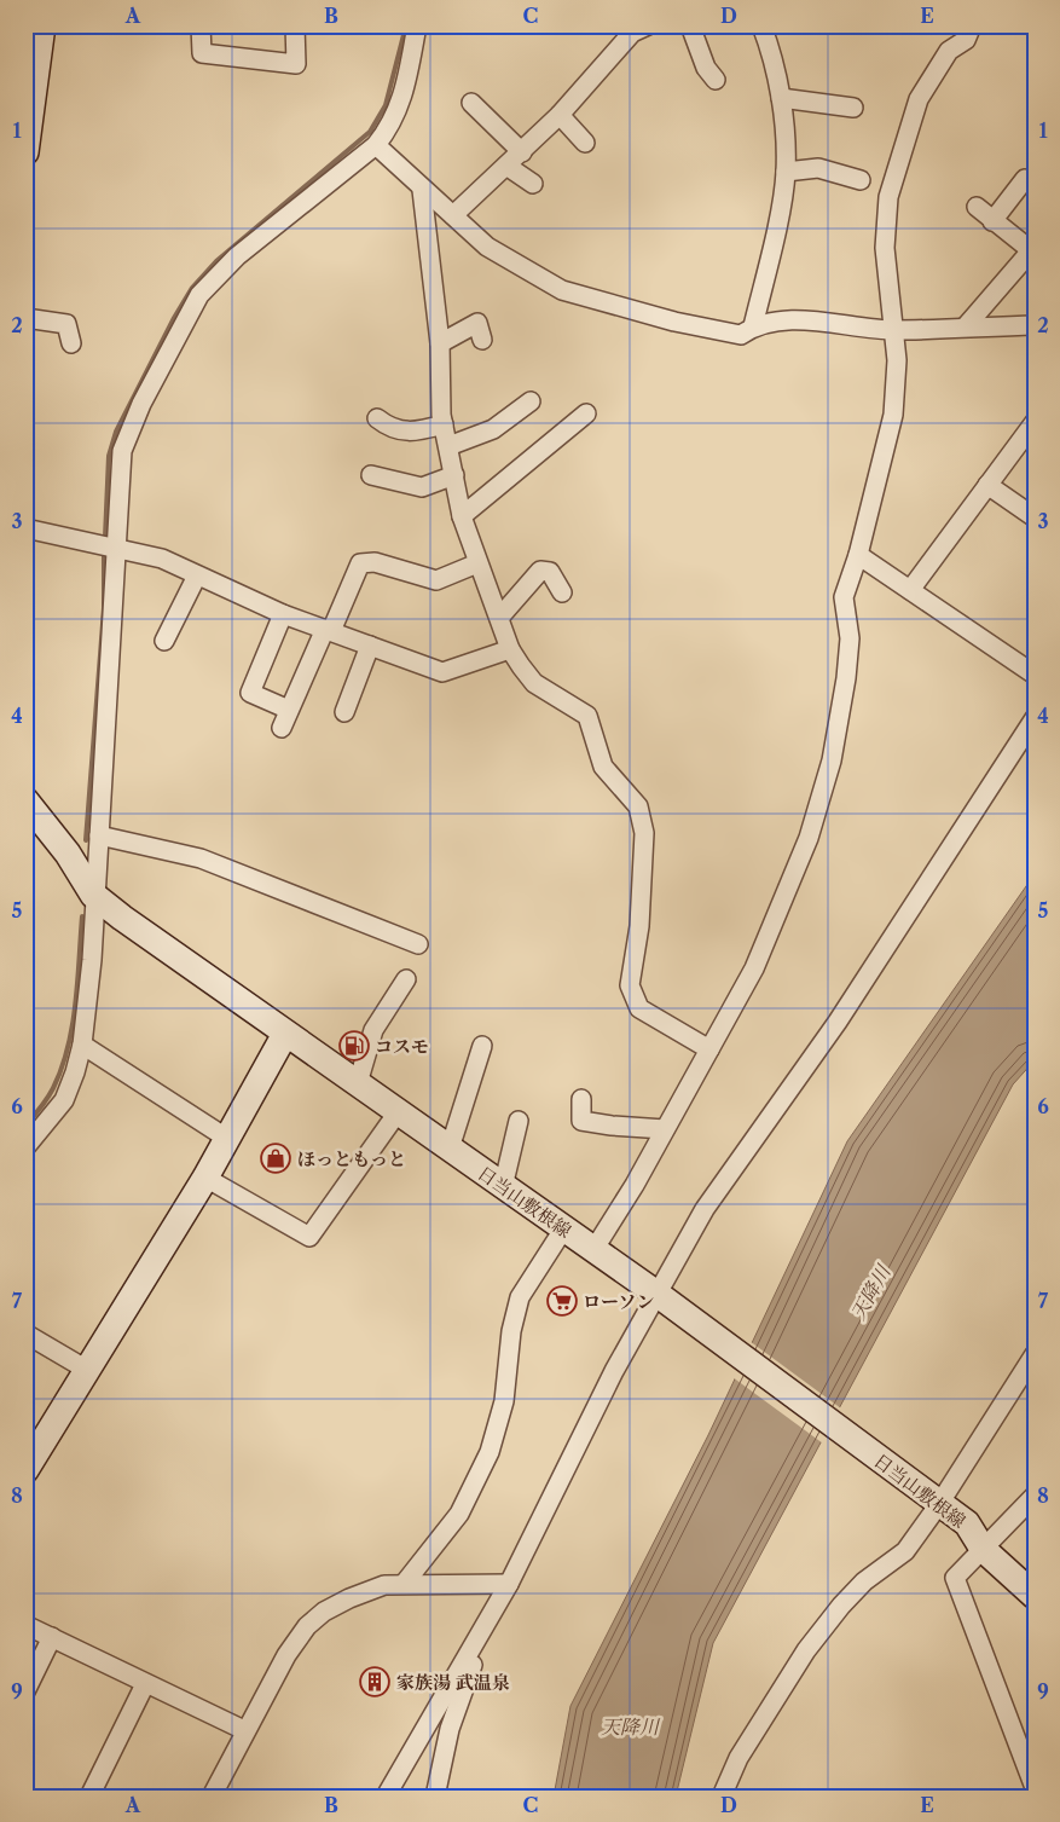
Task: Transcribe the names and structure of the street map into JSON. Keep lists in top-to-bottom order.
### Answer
{
  "streets": {
    "main road": ["日当山敷根線"]
  },
  "water": ["天降川"],
  "places": {
    "fuel station": ["コスモ"],
    "shop": ["ほっともっと"],
    "supermarket": ["ローソン"],
    "building": ["家族湯 武温泉"]
  },
  "grid": {
    "columns": [
      "A",
      "B",
      "C",
      "D",
      "E"
    ],
    "rows": [
      "1",
      "2",
      "3",
      "4",
      "5",
      "6",
      "7",
      "8",
      "9"
    ]
  }
}
